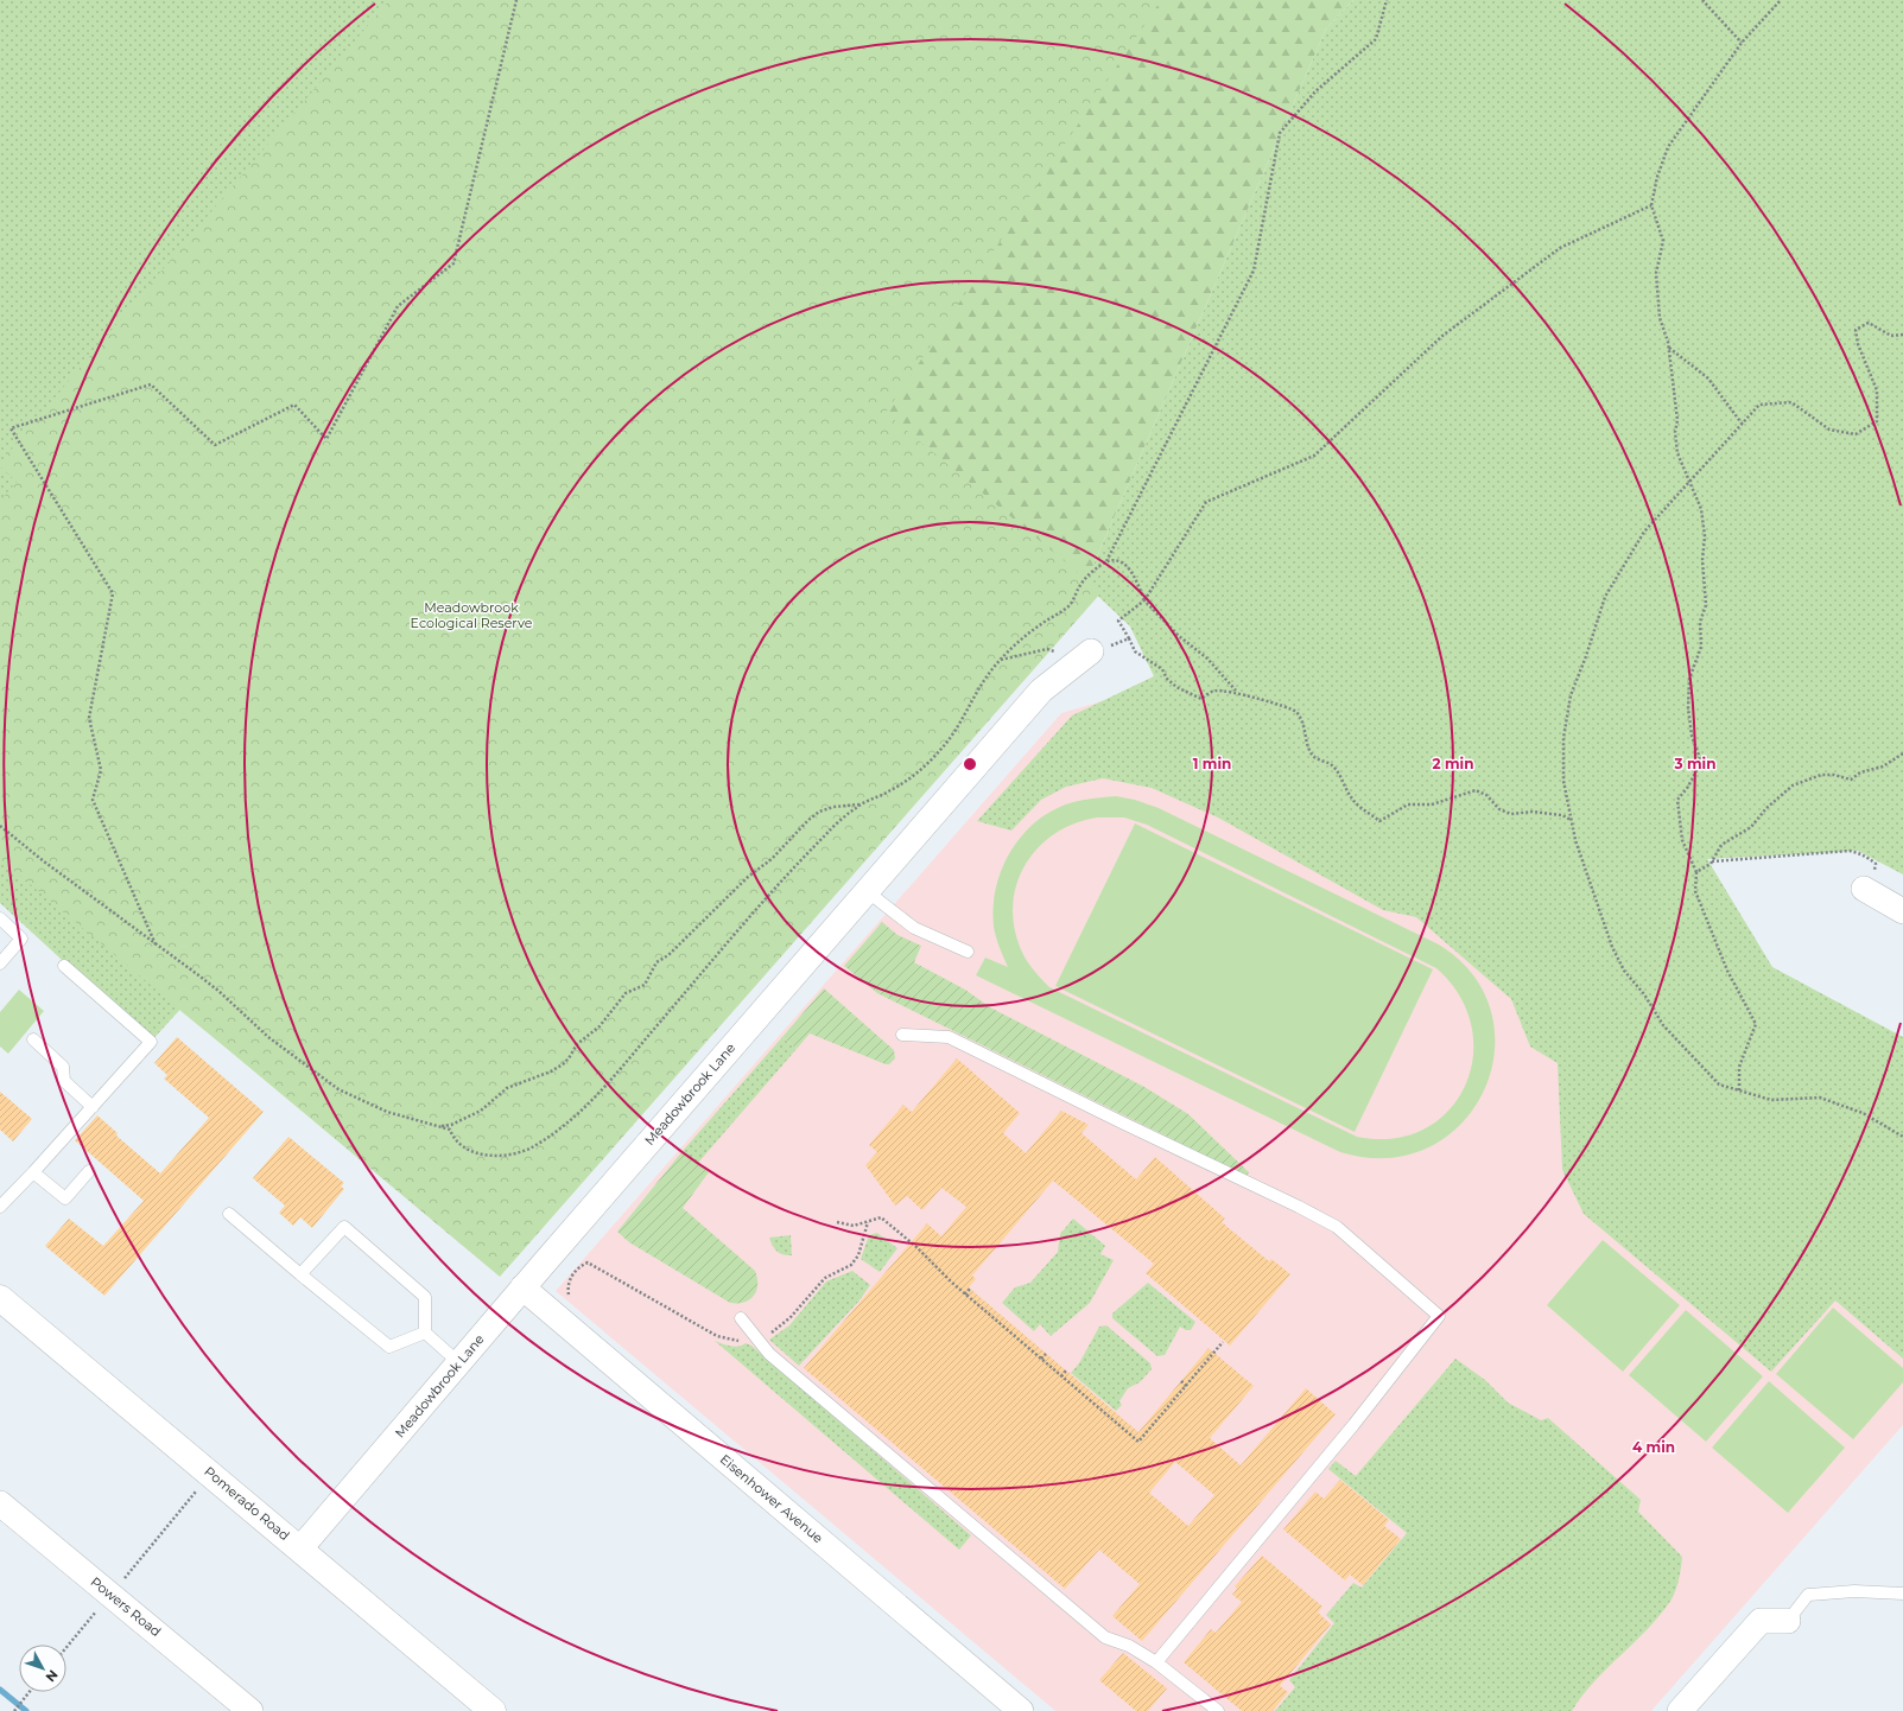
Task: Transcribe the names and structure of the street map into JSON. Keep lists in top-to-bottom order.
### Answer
{
  "streets": {
    "main road": ["Pomerado Road"],
    "street": ["Meadowbrook Lane", "Eisenhower Avenue", "Powers Road"]
  },
  "crossings": [
    ["Meadowbrook Lane", "Eisenhower Avenue"],
    ["Meadowbrook Lane", "Pomerado Road"]
  ],
  "parks": ["Meadowbrook Ecological Reserve"],
  "north": "bottom right",
  "rings": [
    "1 min",
    "2 min",
    "3 min",
    "4 min"
  ]
}
